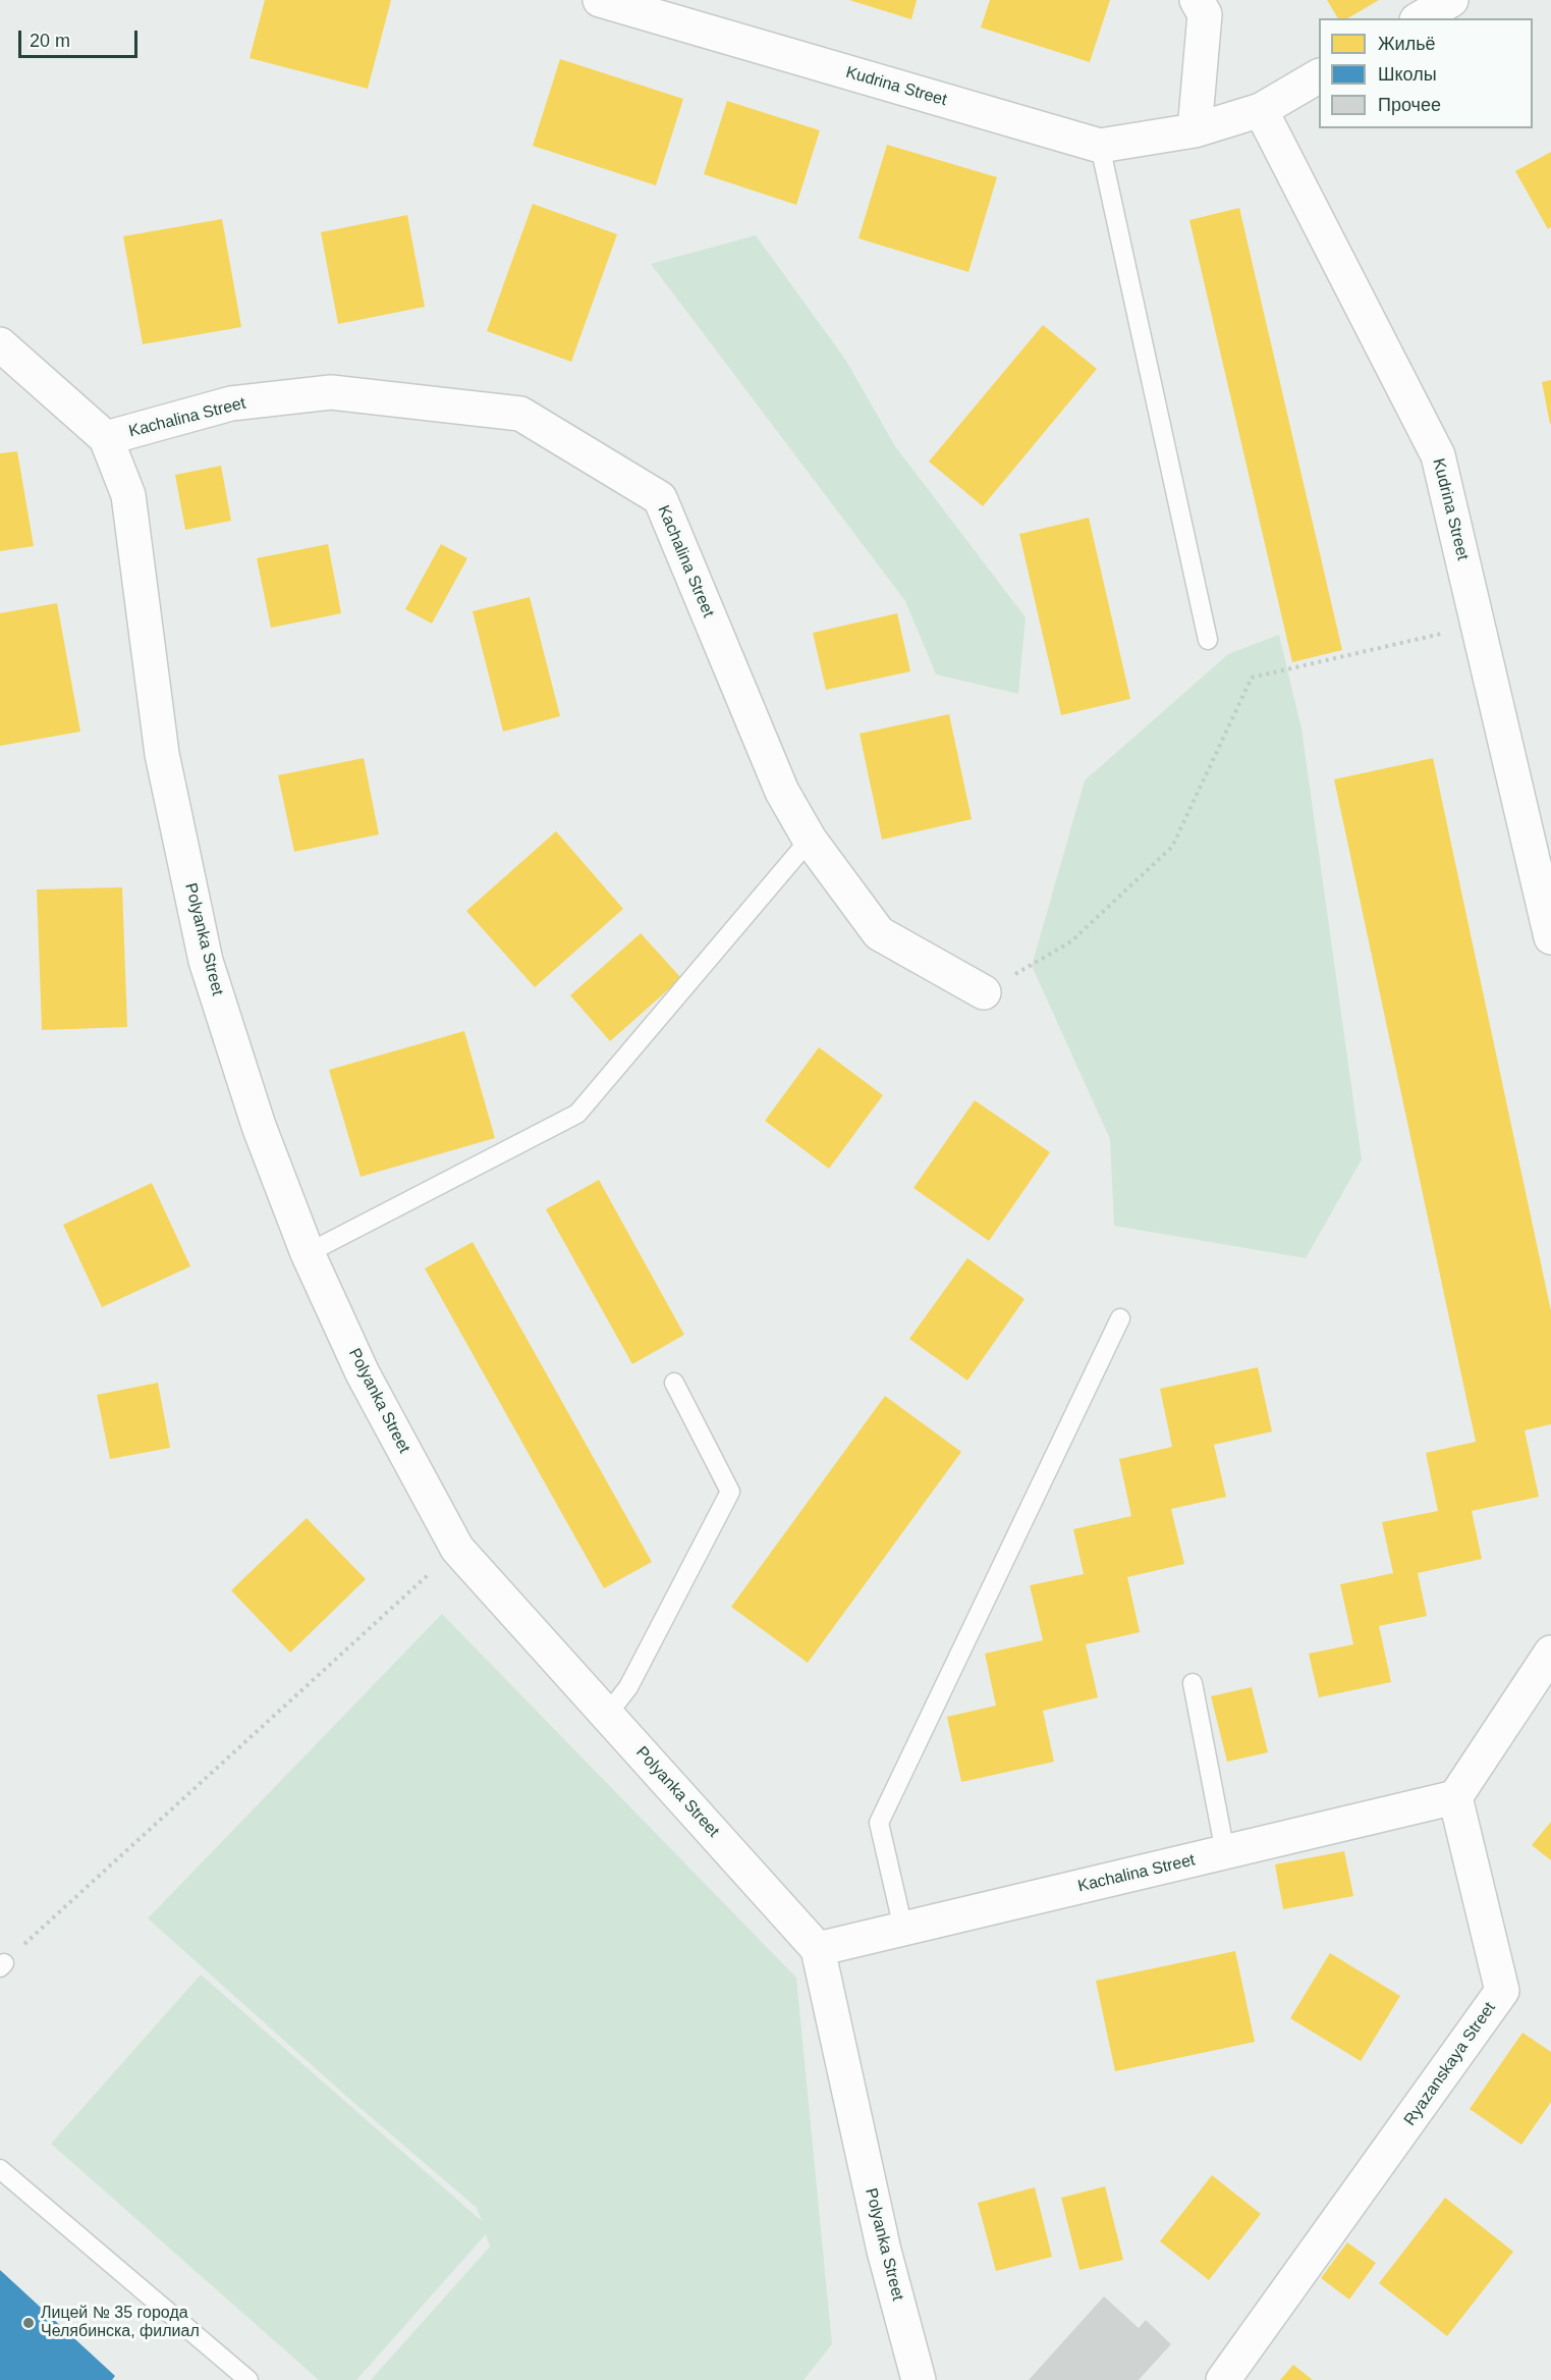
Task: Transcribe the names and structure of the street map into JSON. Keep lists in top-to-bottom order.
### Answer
{
  "streets": {
    "street": [
      "Kudrina Street",
      "Kachalina Street",
      "Polyanka Street",
      "Ryazanskaya Street"
    ]
  },
  "crossings": [
    ["Kachalina Street", "Polyanka Street"],
    ["Kachalina Street", "Ryazanskaya Street"]
  ],
  "places": ["Лицей № 35 города Челябинска, филиал"],
  "legend": ["Жильё", "Школы", "Прочее"],
  "scale_bar": "20 m"
}
